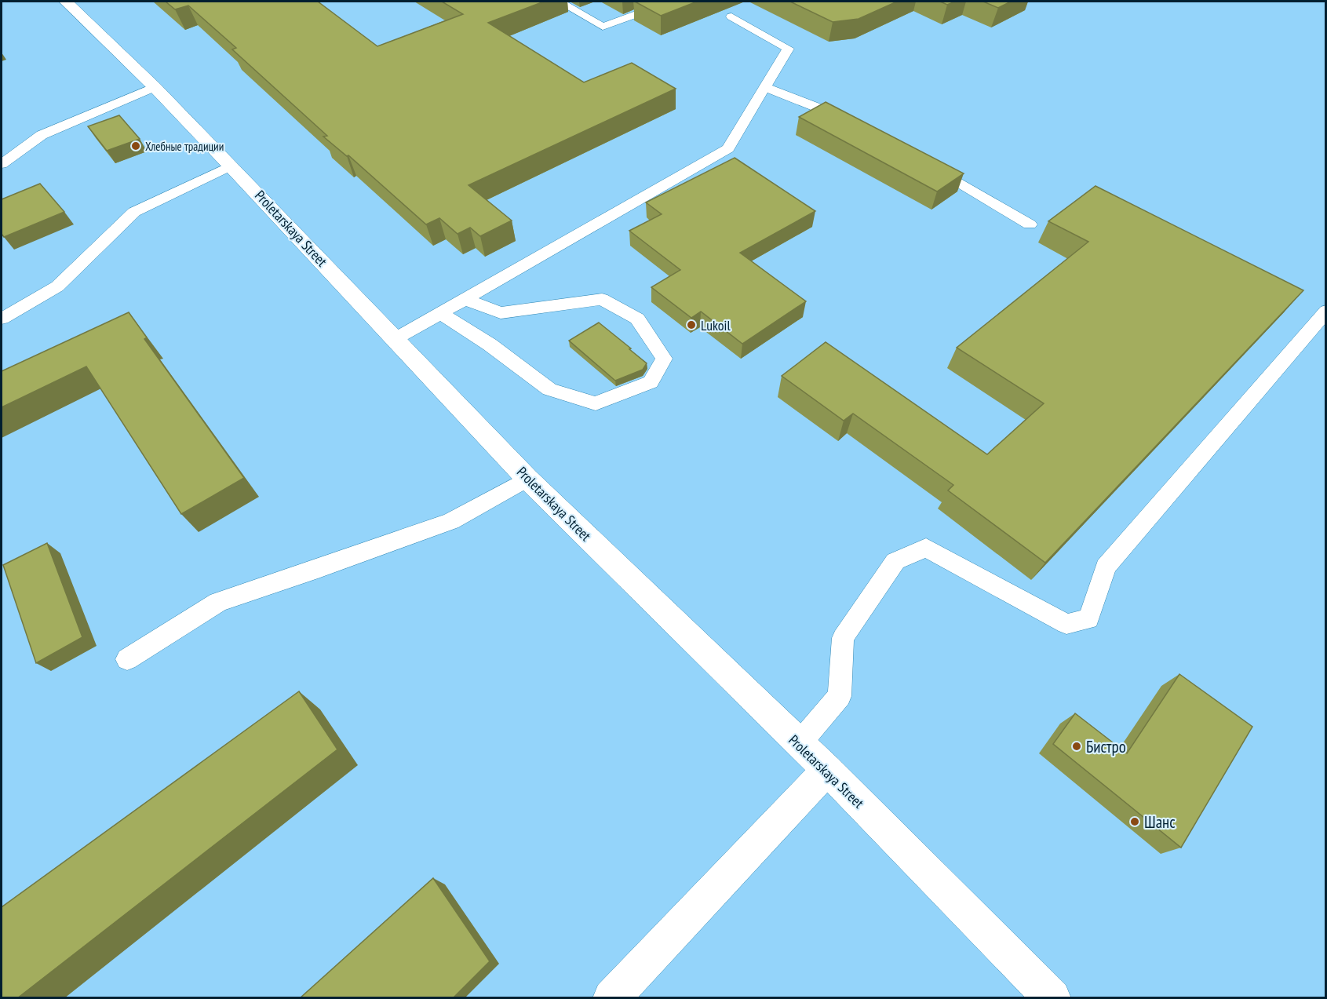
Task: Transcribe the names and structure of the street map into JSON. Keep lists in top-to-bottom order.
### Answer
{
  "streets": {
    "street": ["Proletarskaya Street"]
  },
  "places": [
    "Хлебные традиции",
    "Lukoil",
    "Бистро",
    "Шанс"
  ]
}
